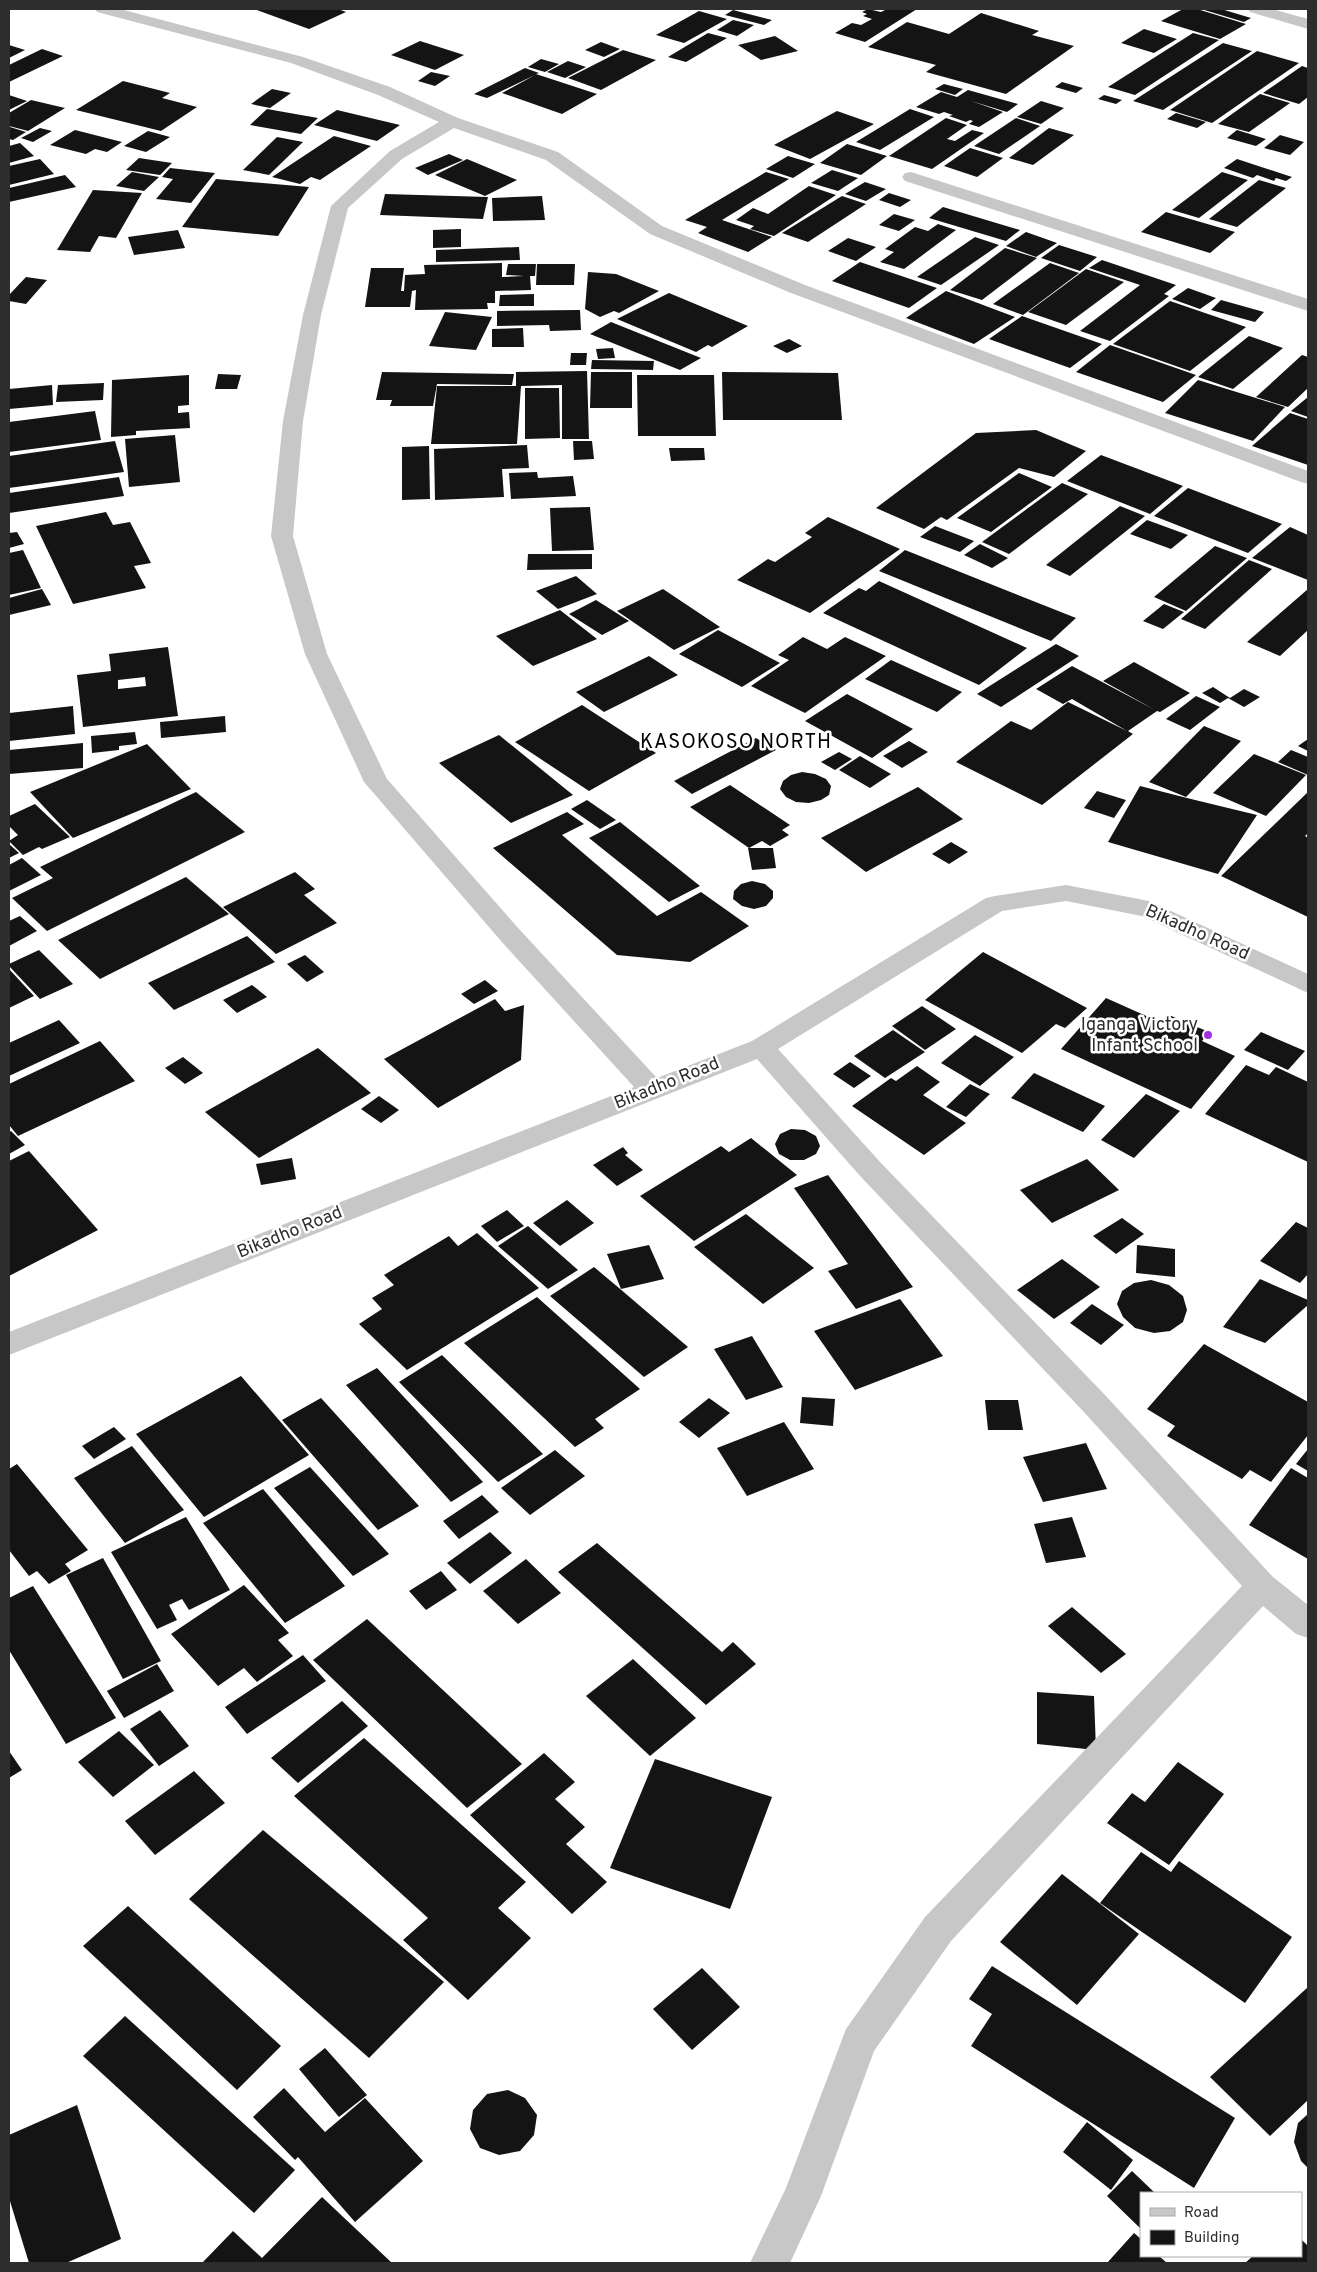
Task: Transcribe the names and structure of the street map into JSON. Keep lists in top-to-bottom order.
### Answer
{
  "streets": {
    "street": ["Bikadho Road"]
  },
  "districts": ["KASOKOSO NORTH"],
  "places": ["Iganga Victory Infant School"],
  "legend": ["Road", "Building"]
}
